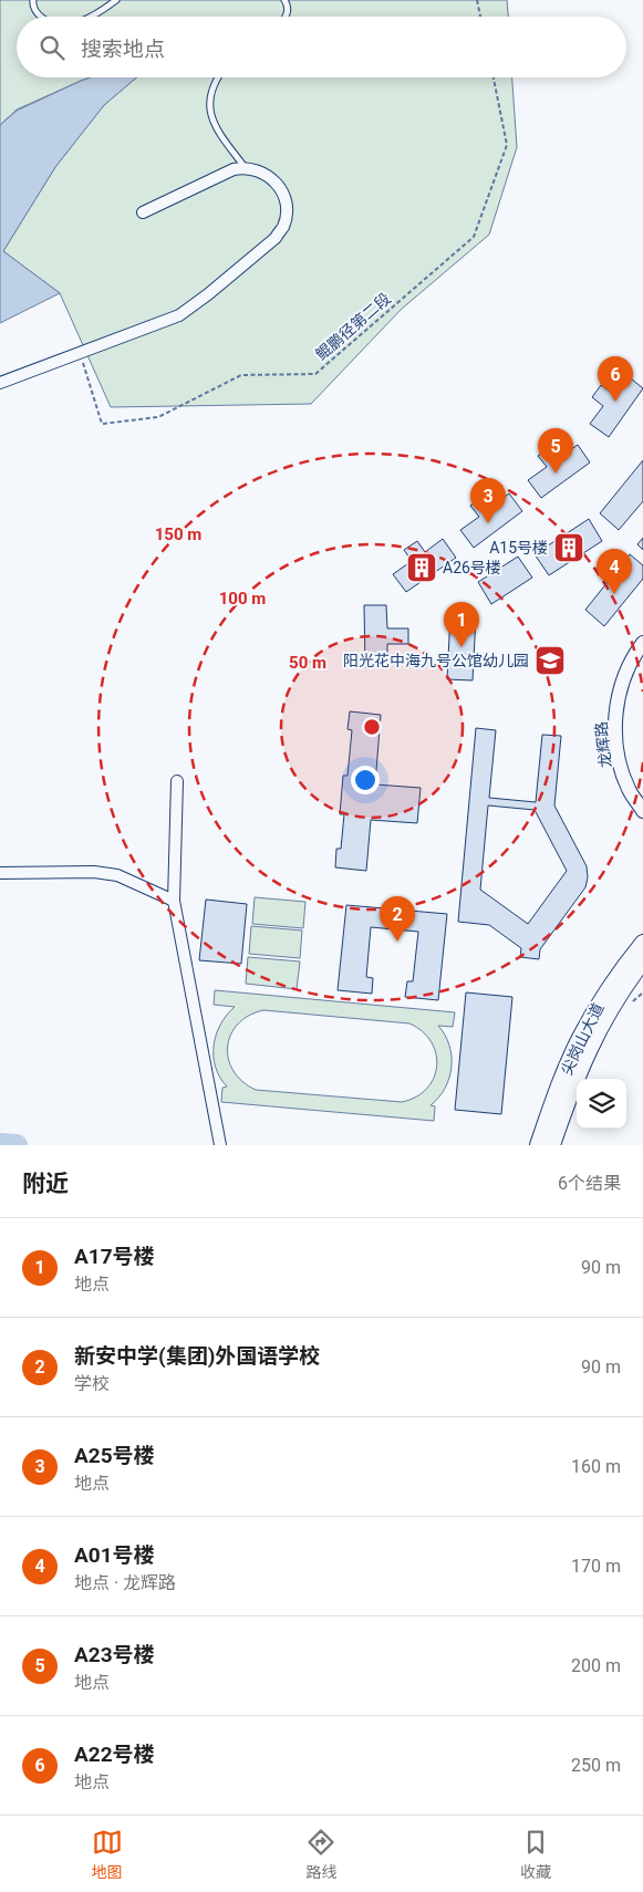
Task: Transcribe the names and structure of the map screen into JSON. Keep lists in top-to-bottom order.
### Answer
{
  "streets": {
    "main road": ["尖岗山大道"],
    "street": ["龙辉路"],
    "path": ["鲲鹏径第二段"]
  },
  "places": {
    "building": ["A15号楼", "A26号楼"],
    "school or university": ["阳光花中海九号公馆幼儿园"]
  },
  "page": {
    "search": "搜索地点",
    "pins": [
      "6",
      "5",
      "3",
      "4",
      "1",
      "2"
    ],
    "heading": ["附近", "6个结果"],
    "list": [
      {
        "mark": "1",
        "name": "A17号楼",
        "note": "地点",
        "value": "90 m"
      },
      {
        "mark": "2",
        "name": "新安中学(集团)外国语学校",
        "note": "学校",
        "value": "90 m"
      },
      {
        "mark": "3",
        "name": "A25号楼",
        "note": "地点",
        "value": "160 m"
      },
      {
        "mark": "4",
        "name": "A01号楼",
        "note": "地点 · 龙辉路",
        "value": "170 m"
      },
      {
        "mark": "5",
        "name": "A23号楼",
        "note": "地点",
        "value": "200 m"
      },
      {
        "mark": "6",
        "name": "A22号楼",
        "note": "地点",
        "value": "250 m"
      }
    ],
    "nav": ["地图", "路线", "收藏"]
  },
  "rings": ["150 m", "100 m", "50 m"]
}
